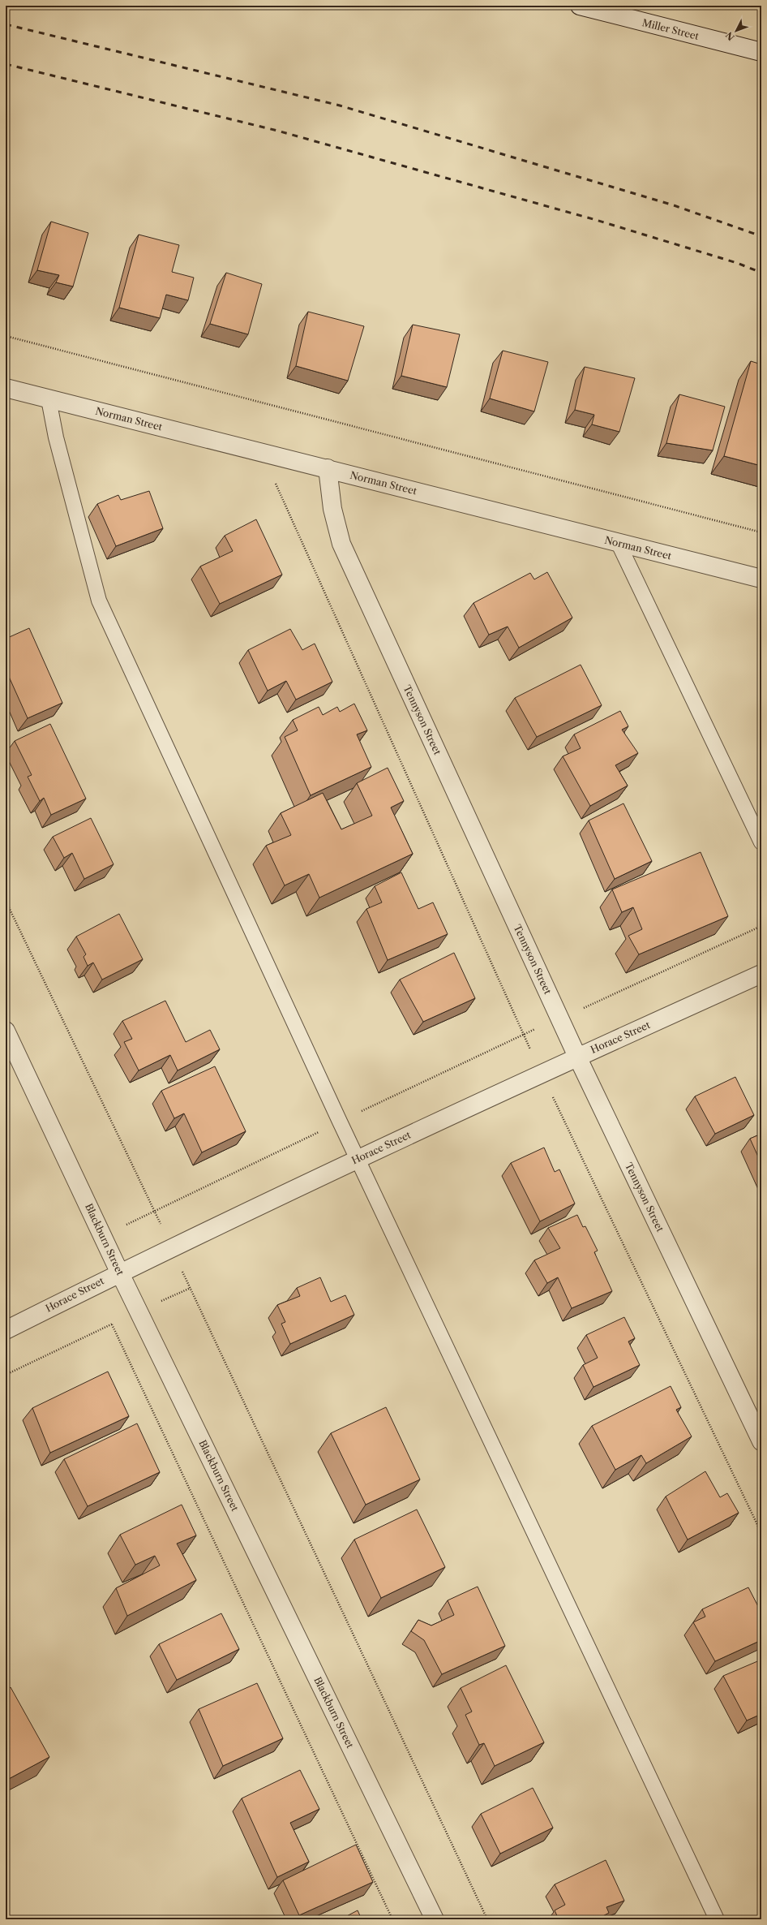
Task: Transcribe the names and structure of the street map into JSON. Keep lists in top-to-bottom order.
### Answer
{
  "streets": {
    "street": [
      "Miller Street",
      "Norman Street",
      "Tennyson Street",
      "Horace Street",
      "Blackburn Street"
    ]
  },
  "crossings": [
    ["Norman Street", "Tennyson Street"],
    ["Tennyson Street", "Horace Street"],
    ["Horace Street", "Blackburn Street"]
  ],
  "north": "bottom left"
}
